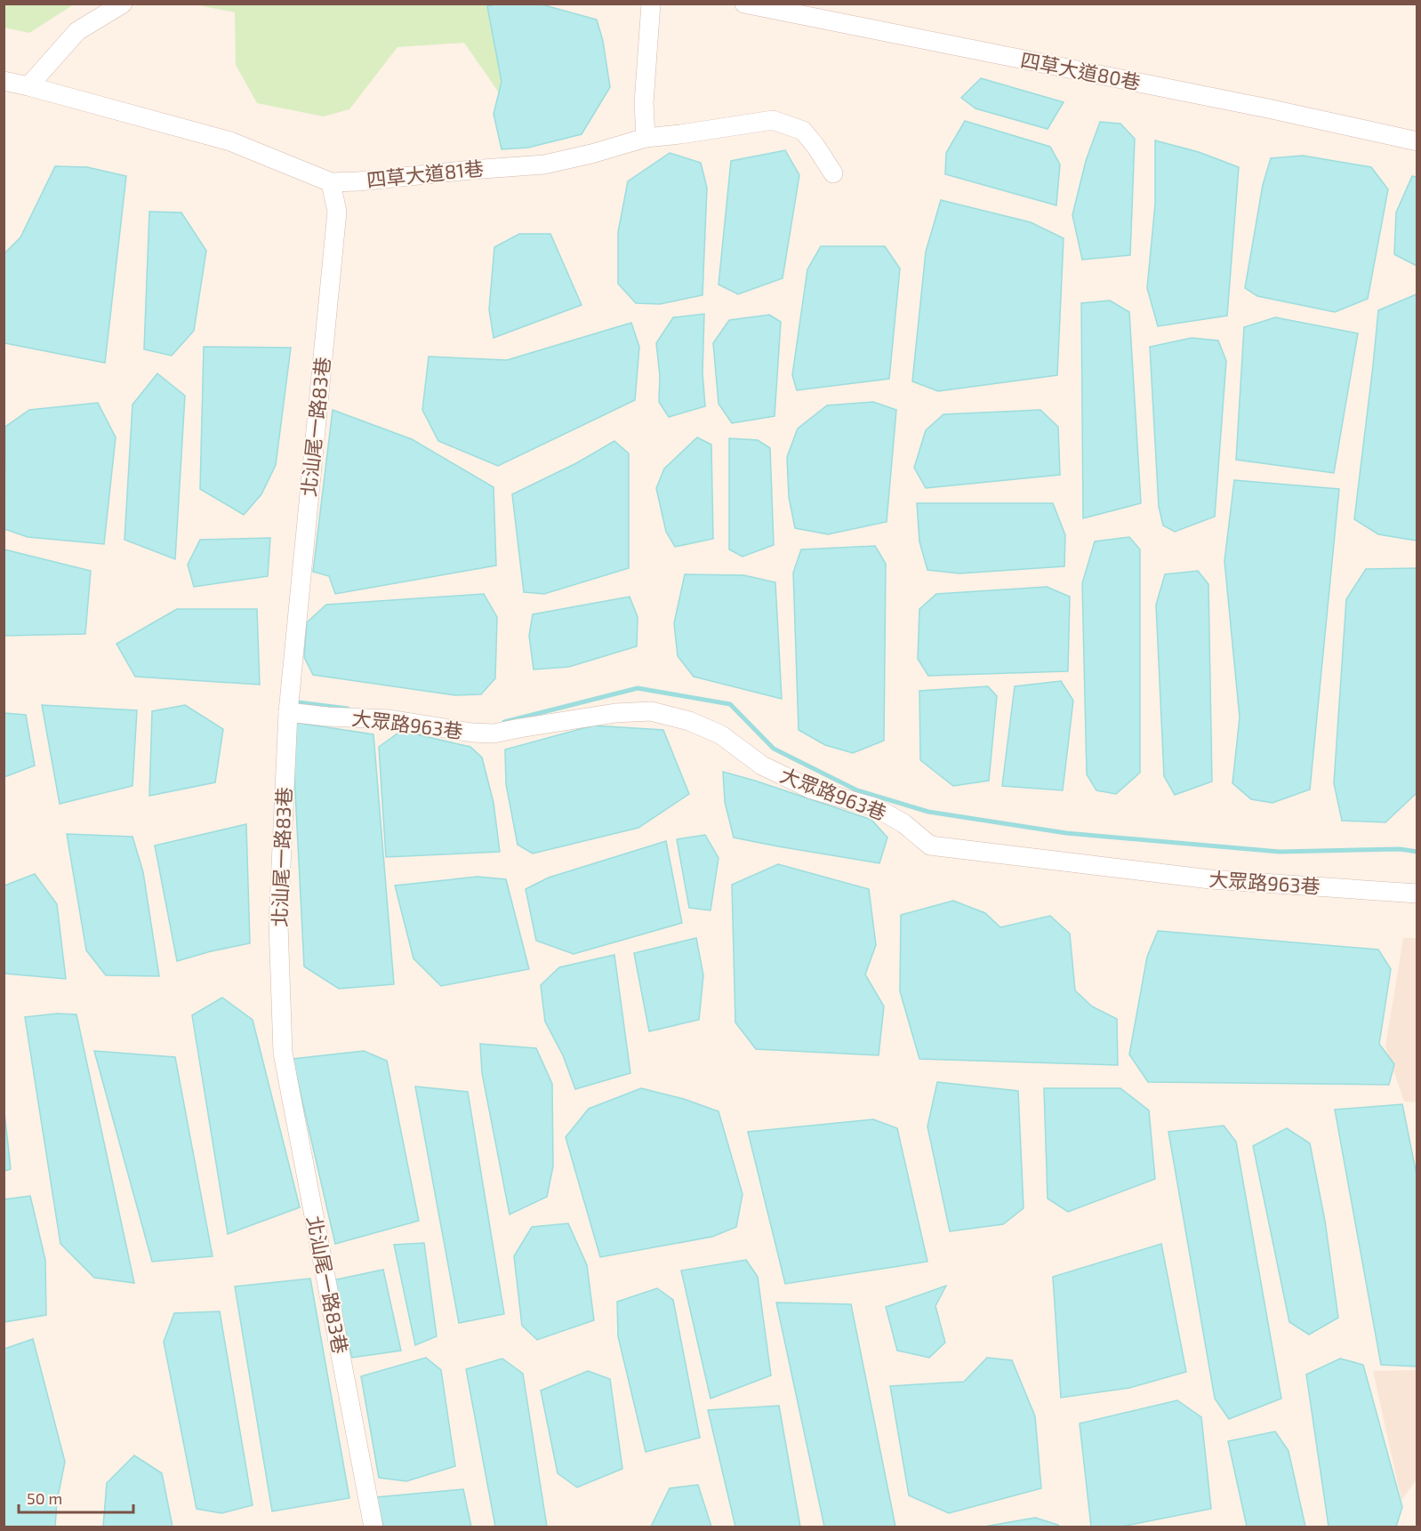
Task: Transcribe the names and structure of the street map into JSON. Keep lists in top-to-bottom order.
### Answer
{
  "streets": {
    "lane": [
      "四草大道80巷",
      "四草大道81巷",
      "北汕尾一路83巷",
      "大眾路963巷"
    ]
  },
  "crossings": [
    ["四草大道81巷", "北汕尾一路83巷"],
    ["北汕尾一路83巷", "大眾路963巷"]
  ],
  "scale_bar": "50 m"
}
